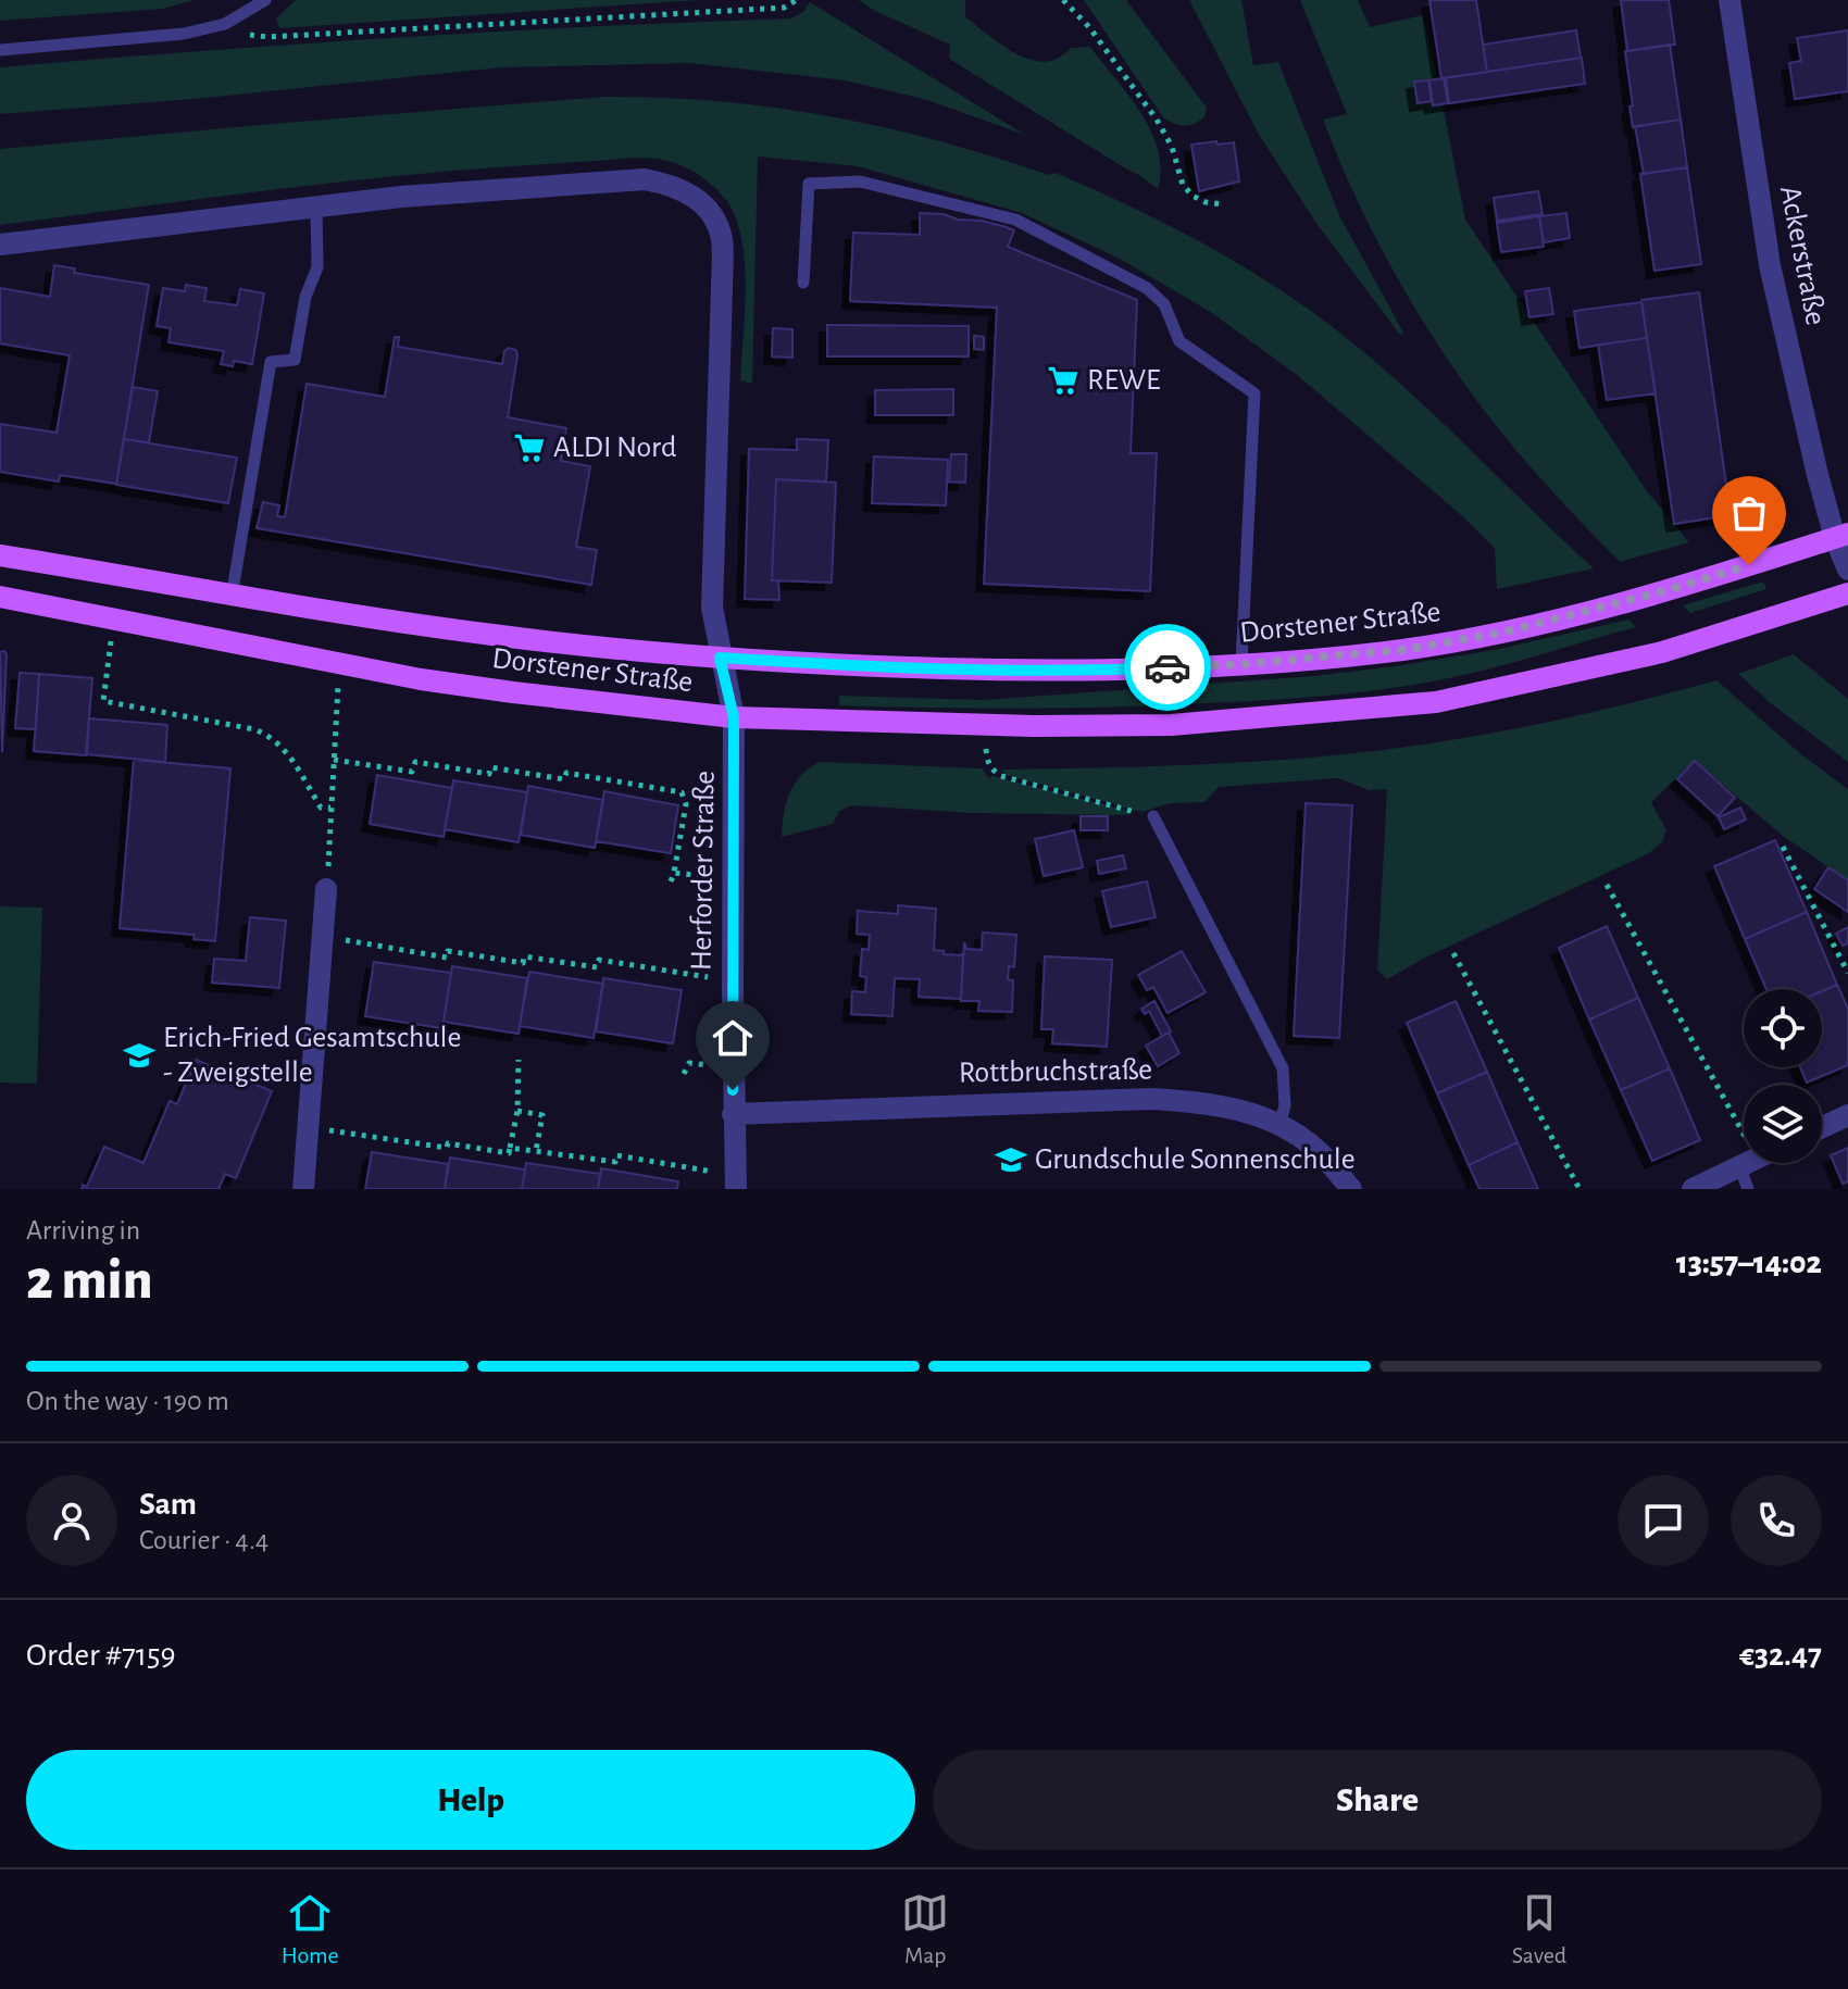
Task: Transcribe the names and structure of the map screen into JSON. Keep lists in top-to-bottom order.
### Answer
{
  "streets": {
    "main road": ["Dorstener Straße"],
    "street": ["Ackerstraße", "Herforder Straße", "Rottbruchstraße"]
  },
  "crossings": [
    ["Ackerstraße", "Dorstener Straße"],
    ["Dorstener Straße", "Herforder Straße"],
    ["Herforder Straße", "Rottbruchstraße"]
  ],
  "places": {
    "supermarket": ["REWE", "ALDI Nord"],
    "school or university": ["Erich-Fried Gesamtschule - Zweigstelle", "Grundschule Sonnenschule"]
  },
  "page": {
    "heading": ["2 min", "Arriving in", "13:57–14:02"],
    "panel": [
      "Sam",
      "Courier · 4.4",
      "Order #7159",
      "€32.47"
    ],
    "bar": "On the way · 190 m",
    "buttons": ["Help", "Share"],
    "tabs": ["Home", "Map", "Saved"]
  }
}
